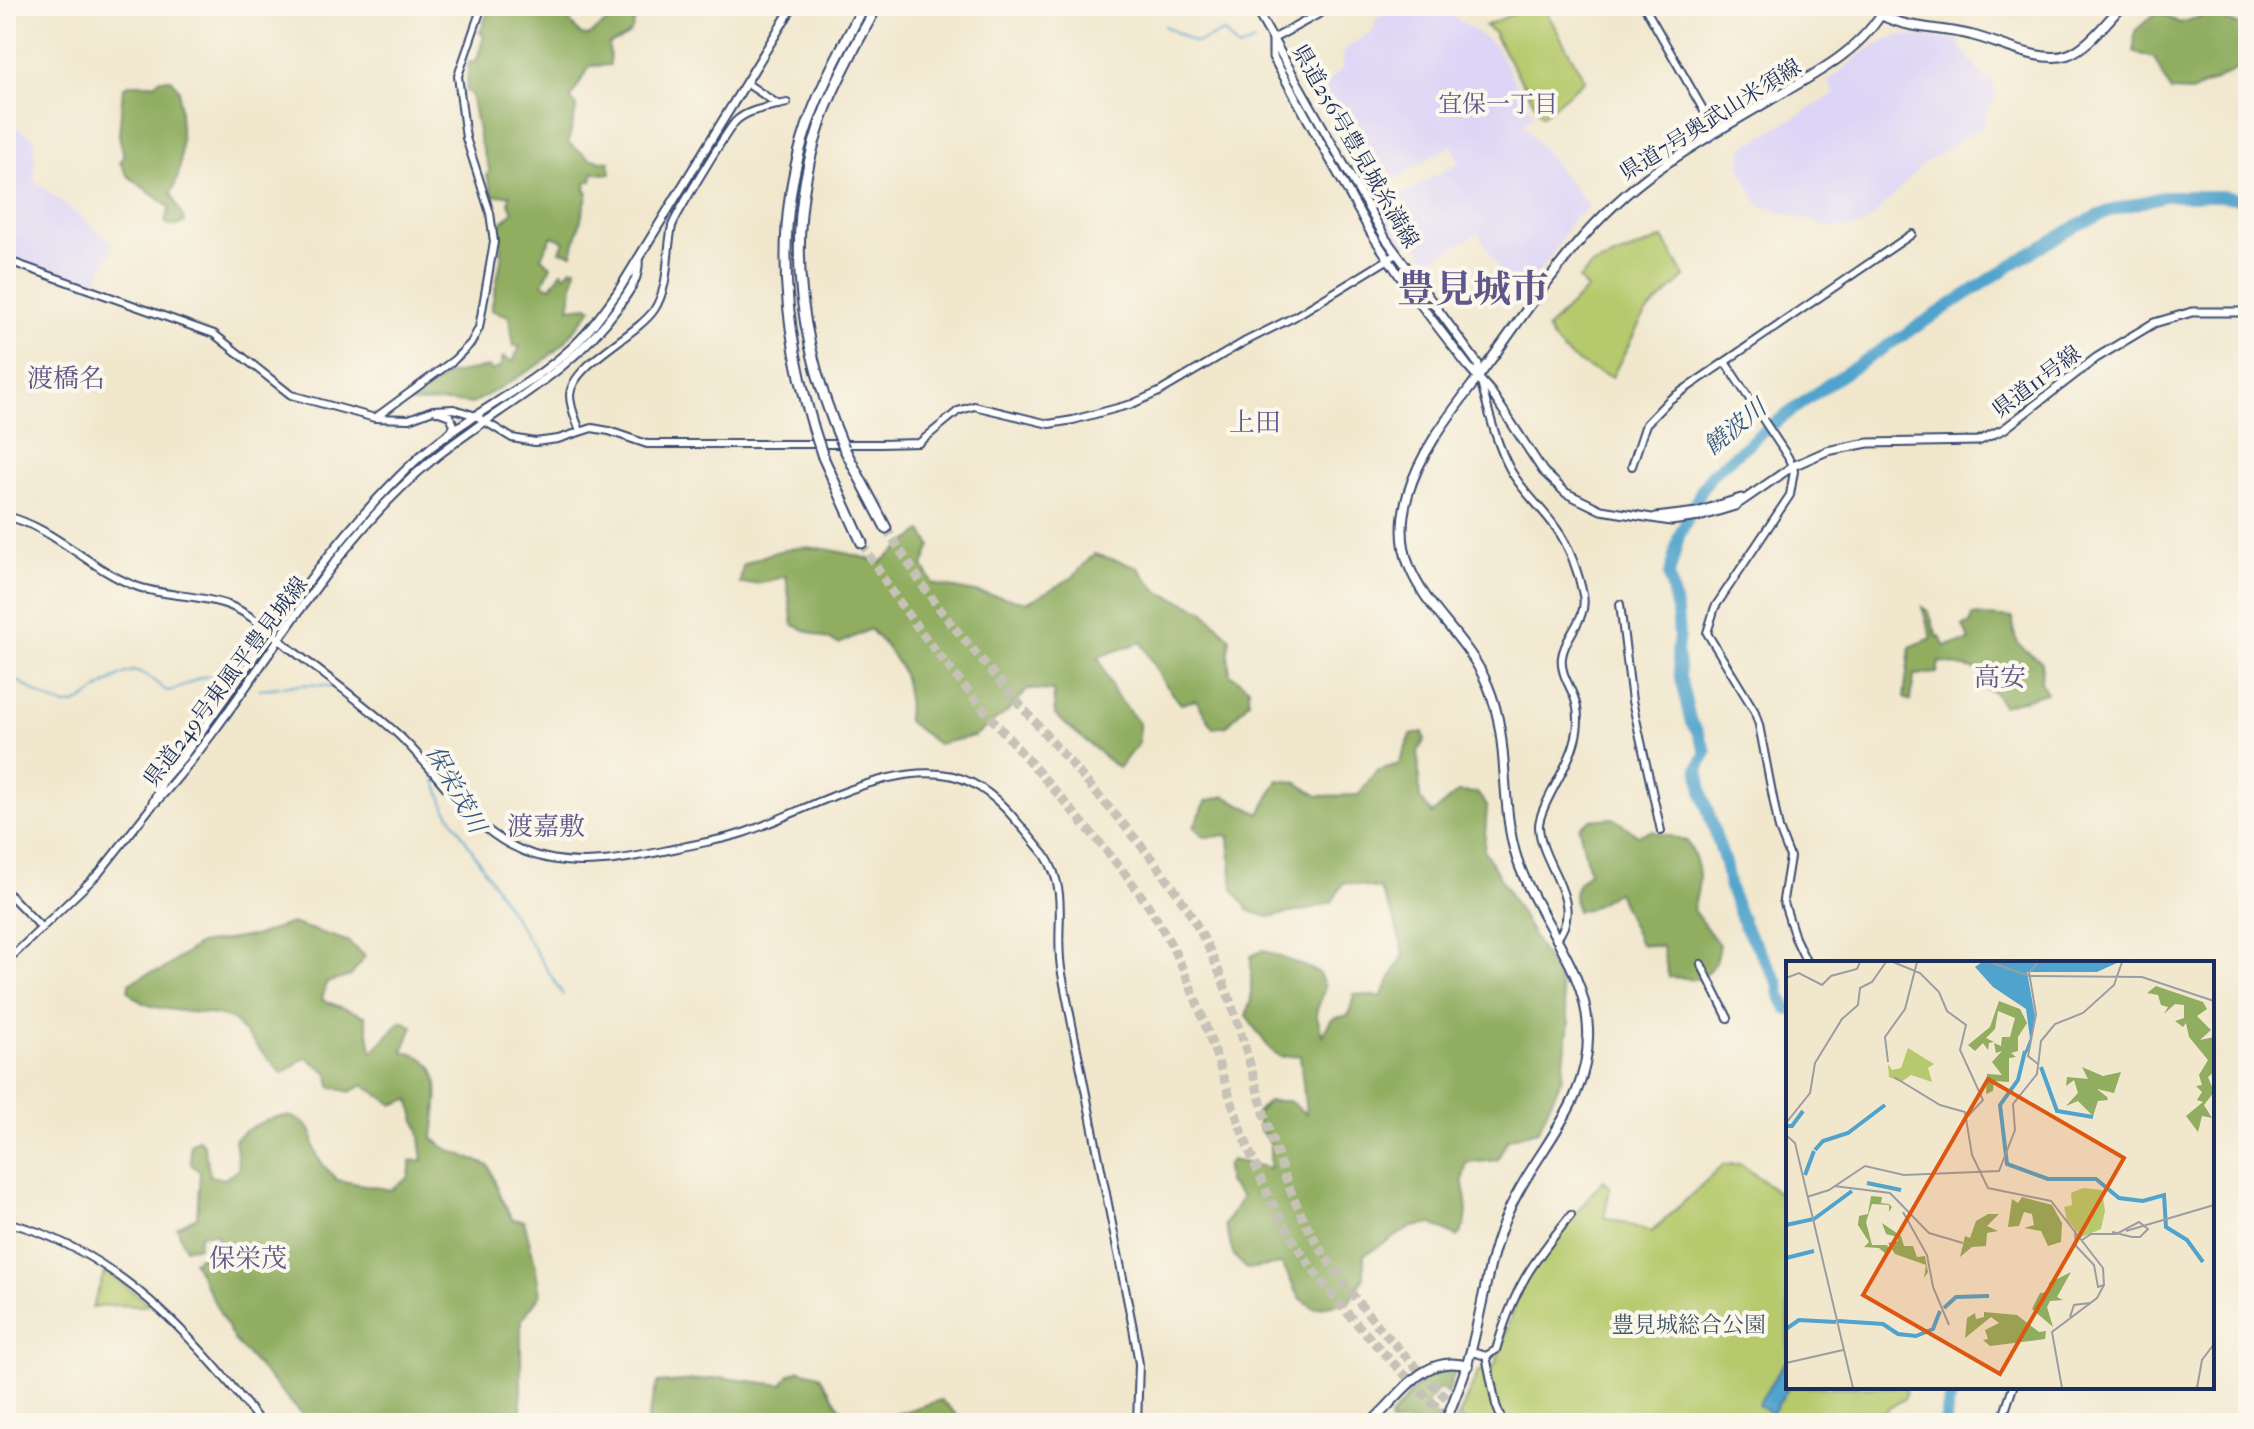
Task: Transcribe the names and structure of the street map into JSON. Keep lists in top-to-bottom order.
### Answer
{
  "streets": {
    "main road": [
      "県道7号奥武山米須線",
      "県道256号豊見城糸満線",
      "県道11号線",
      "県道249号東風平豊見城線"
    ]
  },
  "crossings": [
    ["県道7号奥武山米須線", "県道256号豊見城糸満線"],
    ["県道7号奥武山米須線", "県道11号線"],
    ["県道256号豊見城糸満線", "県道11号線"]
  ],
  "districts": [
    "宜保一丁目",
    "豊見城市",
    "渡橋名",
    "上田",
    "高安",
    "渡嘉敷",
    "保栄茂"
  ],
  "water": ["饒波川", "保栄茂川"],
  "parks": ["豊見城総合公園"]
}
